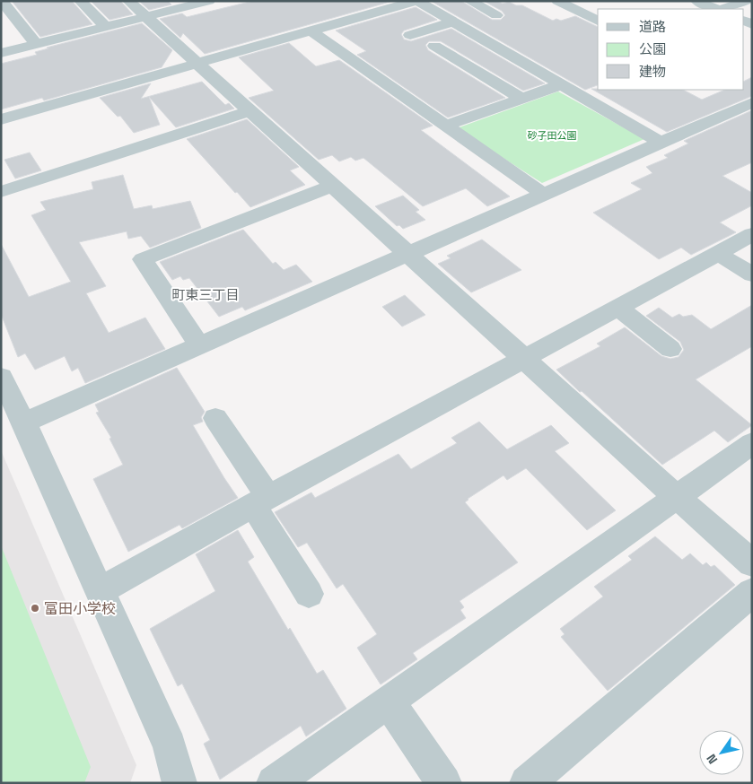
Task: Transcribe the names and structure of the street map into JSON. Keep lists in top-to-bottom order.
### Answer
{
  "districts": ["町東三丁目"],
  "parks": ["砂子田公園"],
  "places": ["富田小学校"],
  "legend": ["道路", "公園", "建物"],
  "north": "bottom left"
}
